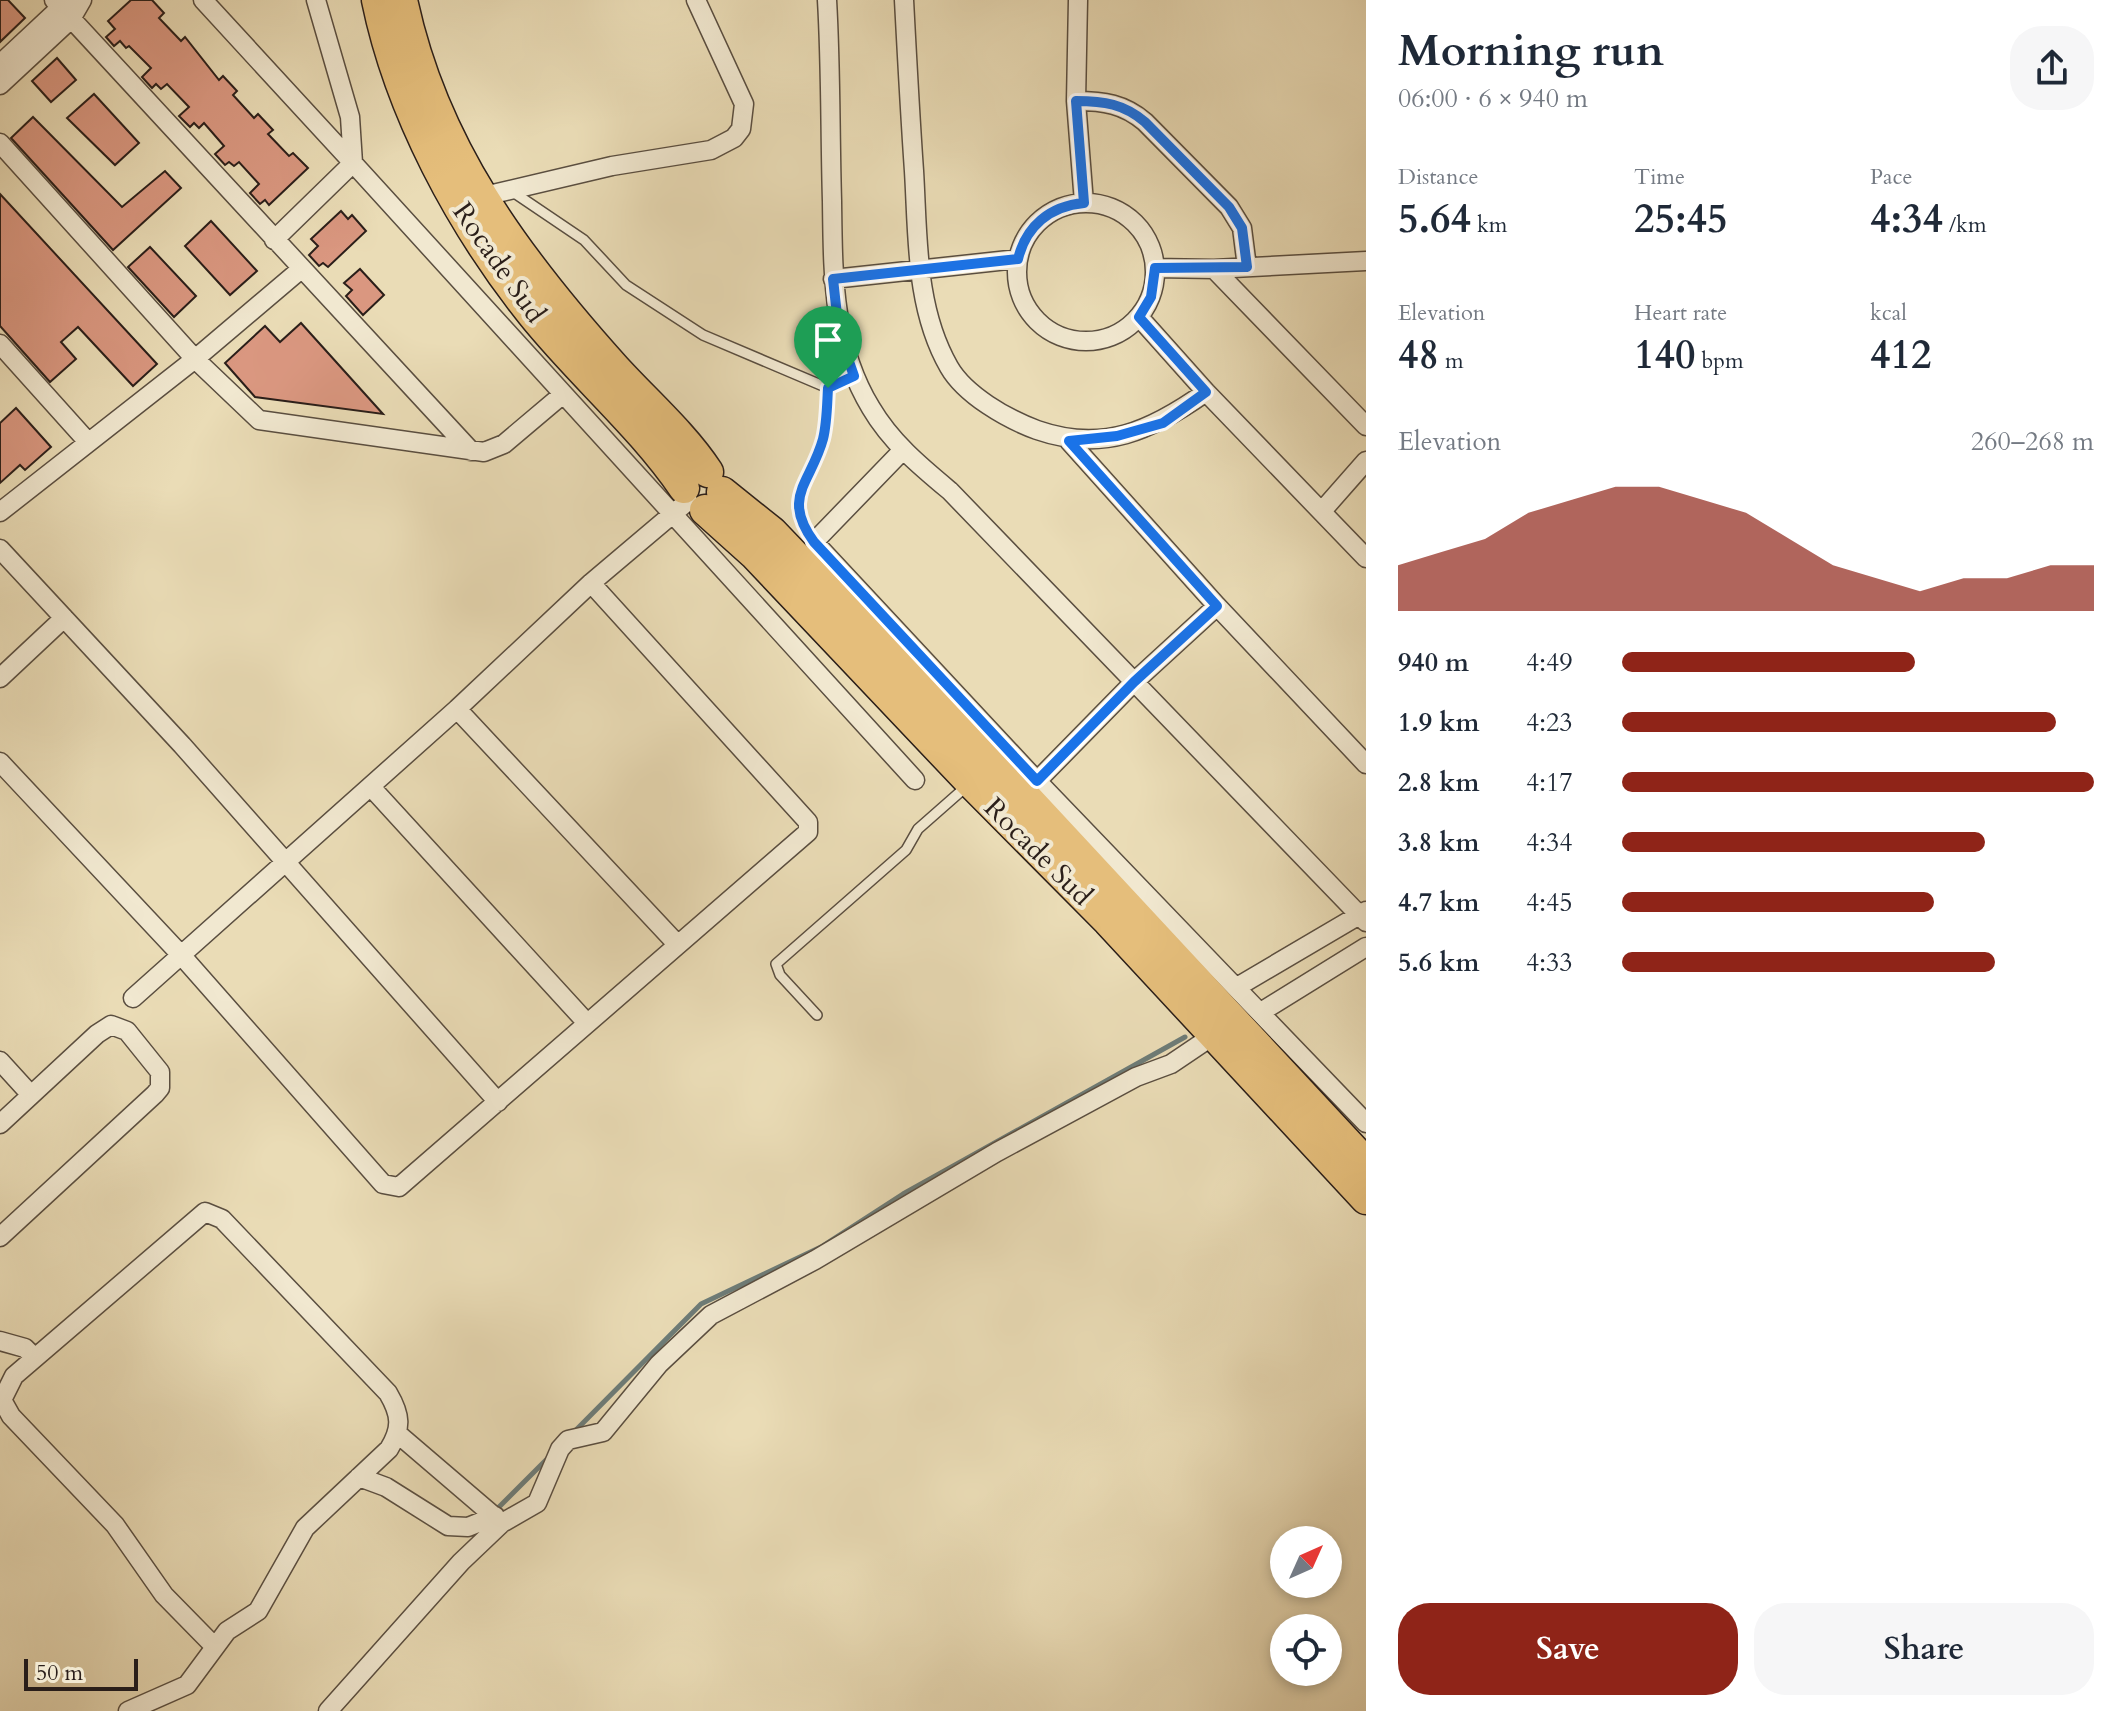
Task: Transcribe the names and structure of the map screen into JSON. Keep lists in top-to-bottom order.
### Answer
{
  "streets": {
    "highway": ["Rocade Sud"]
  },
  "scale_bar": "50 m",
  "north": "top right",
  "page": {
    "heading": ["Morning run", "06:00 · 6 × 940 m"],
    "stats": [
      ["Distance", "5.64 km"],
      ["Time", "25:45"],
      ["Pace", "4:34 /km"],
      ["Elevation", "48 m"],
      ["Heart rate", "140 bpm"],
      ["kcal", "412"]
    ],
    "chart": ["Elevation", "260–268 m"],
    "list": [
      {
        "name": "940 m",
        "note": "4:49"
      },
      {
        "name": "1.9 km",
        "note": "4:23"
      },
      {
        "name": "2.8 km",
        "note": "4:17"
      },
      {
        "name": "3.8 km",
        "note": "4:34"
      },
      {
        "name": "4.7 km",
        "note": "4:45"
      },
      {
        "name": "5.6 km",
        "note": "4:33"
      }
    ],
    "buttons": ["Save", "Share"],
    "scale": "50 m"
  }
}
